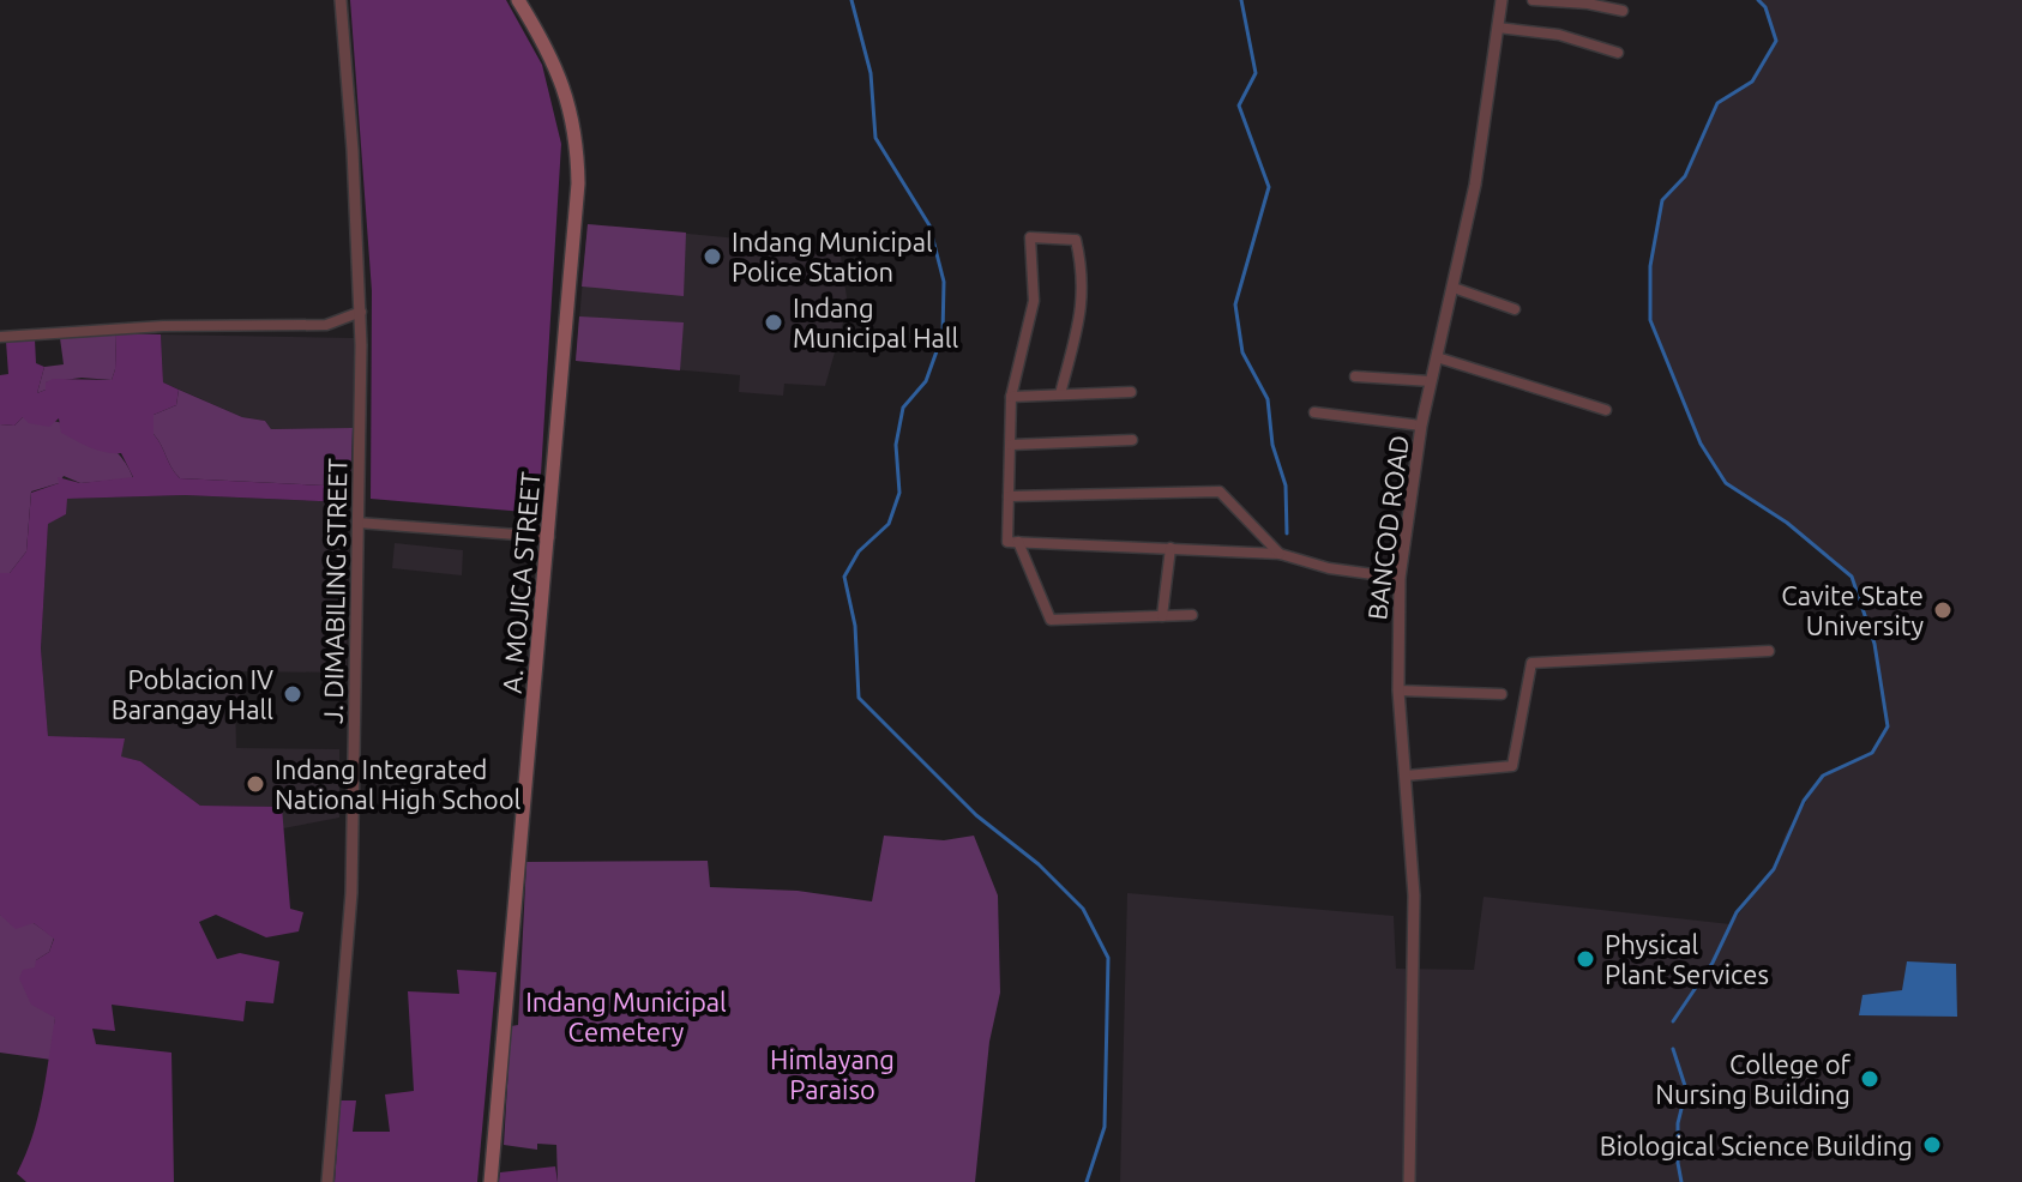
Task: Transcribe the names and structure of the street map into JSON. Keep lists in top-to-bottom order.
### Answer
{
  "streets": {
    "main road": ["A. MOJICA STREET"],
    "street": ["BANCOD ROAD", "J. DIMABILING STREET"]
  },
  "parks": ["Indang Municipal Cemetery", "Himlayang Paraiso"],
  "places": [
    "Indang Municipal Police Station",
    "Indang Municipal Hall",
    "Cavite State University",
    "Poblacion IV Barangay Hall",
    "Indang Integrated National High School",
    "Physical Plant Services",
    "College of Nursing Building",
    "Biological Science Building"
  ]
}
